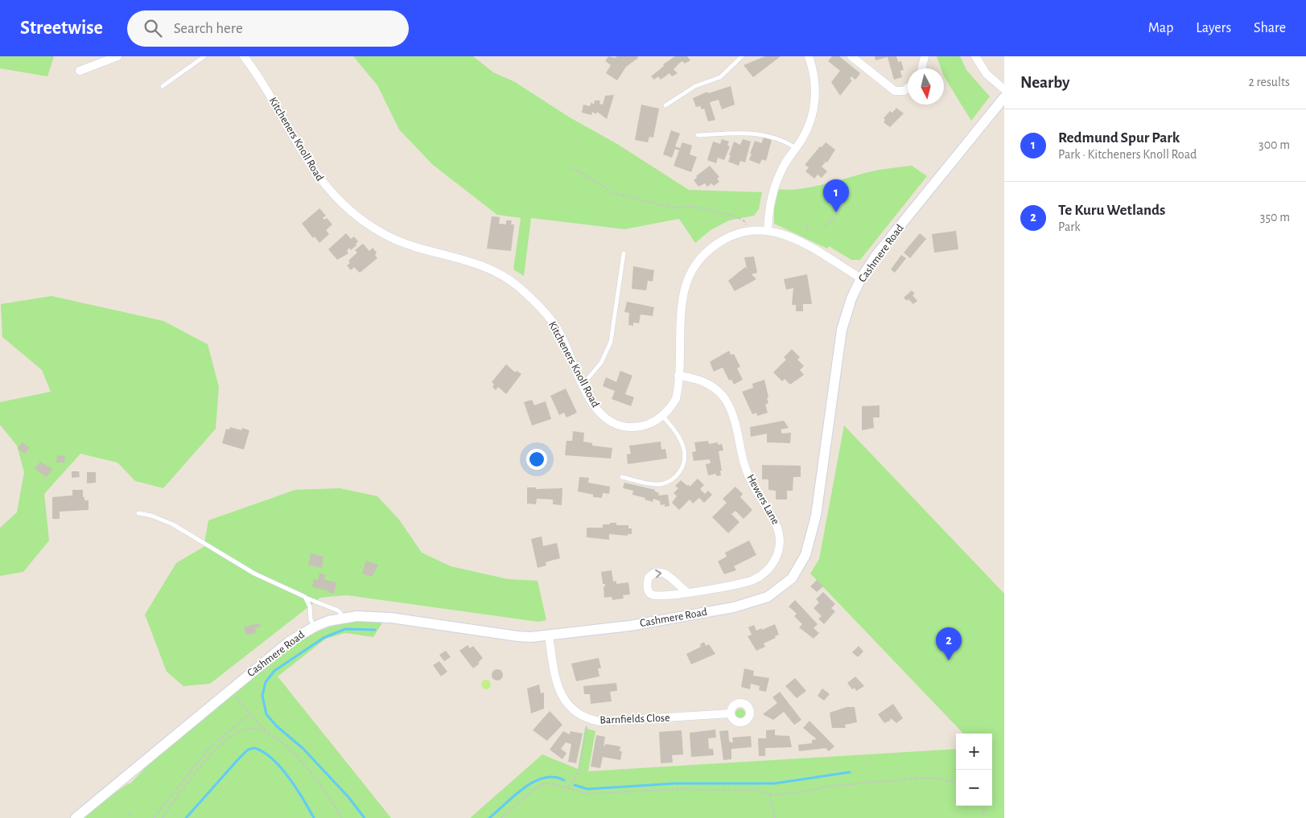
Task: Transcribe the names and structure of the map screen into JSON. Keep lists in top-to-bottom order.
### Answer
{
  "streets": {
    "street": [
      "Kitcheners Knoll Road",
      "Cashmere Road",
      "Hewers Lane",
      "Barnfields Close"
    ]
  },
  "crossings": [
    ["Kitcheners Knoll Road", "Cashmere Road"],
    ["Kitcheners Knoll Road", "Hewers Lane"],
    ["Cashmere Road", "Barnfields Close"]
  ],
  "north": "bottom",
  "page": {
    "header": "Streetwise",
    "search": "Search here",
    "nav": ["Map", "Layers", "Share"],
    "heading": ["Nearby", "2 results"],
    "list": [
      {
        "mark": "1",
        "name": "Redmund Spur Park",
        "note": "Park · Kitcheners Knoll Road",
        "value": "300 m"
      },
      {
        "mark": "2",
        "name": "Te Kuru Wetlands",
        "note": "Park",
        "value": "350 m"
      }
    ],
    "pins": ["1", "2"],
    "map_buttons": ["+", "−"]
  }
}
